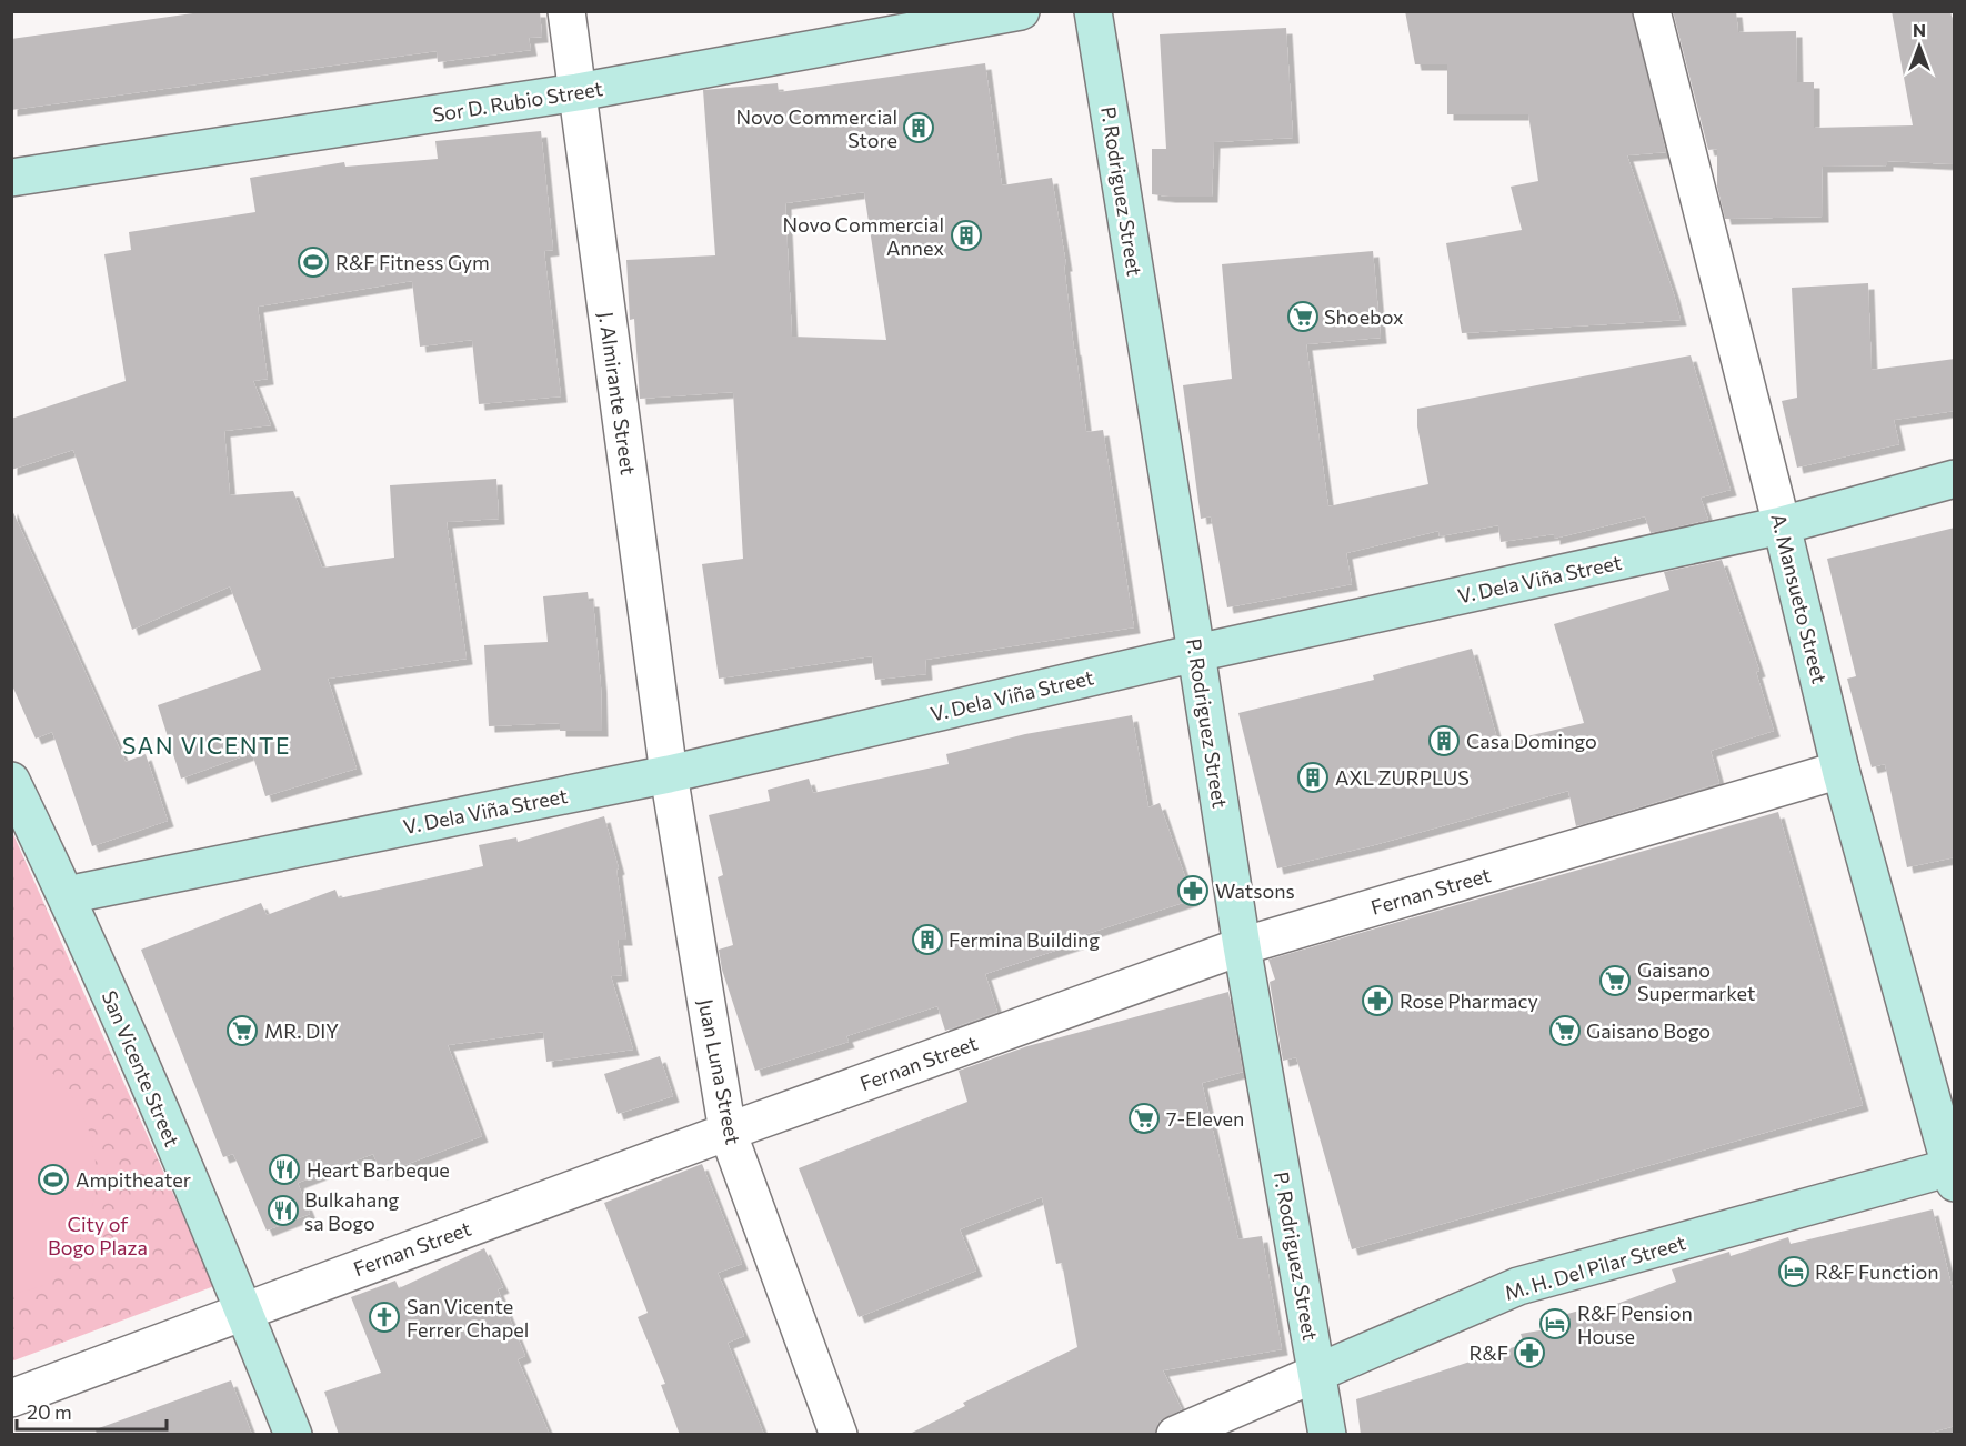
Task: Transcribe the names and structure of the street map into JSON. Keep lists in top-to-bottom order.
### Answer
{
  "streets": {
    "street": [
      "Sor D. Rubio Street",
      "P. Rodriguez Street",
      "J. Almirante Street",
      "V. Dela Viña Street",
      "A. Mansueto Street",
      "Fernan Street",
      "San Vicente Street",
      "Juan Luna Street",
      "M. H. Del Pilar Street"
    ]
  },
  "crossings": [
    ["Sor D. Rubio Street", "J. Almirante Street"],
    ["P. Rodriguez Street", "V. Dela Viña Street"],
    ["P. Rodriguez Street", "Fernan Street"],
    ["P. Rodriguez Street", "M. H. Del Pilar Street"],
    ["J. Almirante Street", "V. Dela Viña Street"],
    ["J. Almirante Street", "Juan Luna Street"],
    ["V. Dela Viña Street", "A. Mansueto Street"],
    ["V. Dela Viña Street", "San Vicente Street"],
    ["V. Dela Viña Street", "Juan Luna Street"],
    ["A. Mansueto Street", "Fernan Street"],
    ["A. Mansueto Street", "M. H. Del Pilar Street"],
    ["Fernan Street", "San Vicente Street"],
    ["Fernan Street", "Juan Luna Street"]
  ],
  "districts": ["SAN VICENTE"],
  "parks": ["City of Bogo Plaza"],
  "places": {
    "building": [
      "Novo Commercial Store",
      "Novo Commercial Annex",
      "Casa Domingo",
      "AXL ZURPLUS",
      "Fermina Building"
    ],
    "sports": ["R&F Fitness Gym", "Ampitheater"],
    "supermarket": [
      "Shoebox",
      "Gaisano Supermarket",
      "MR. DIY",
      "Gaisano Bogo",
      "7-Eleven"
    ],
    "pharmacy": ["Watsons", "Rose Pharmacy", "R&F"],
    "restaurant": ["Heart Barbeque", "Bulkahang sa Bogo"],
    "hotel": ["R&F Function", "R&F Pension House"],
    "church": ["San Vicente Ferrer Chapel"]
  },
  "scale_bar": "20 m",
  "north": "top"
}
